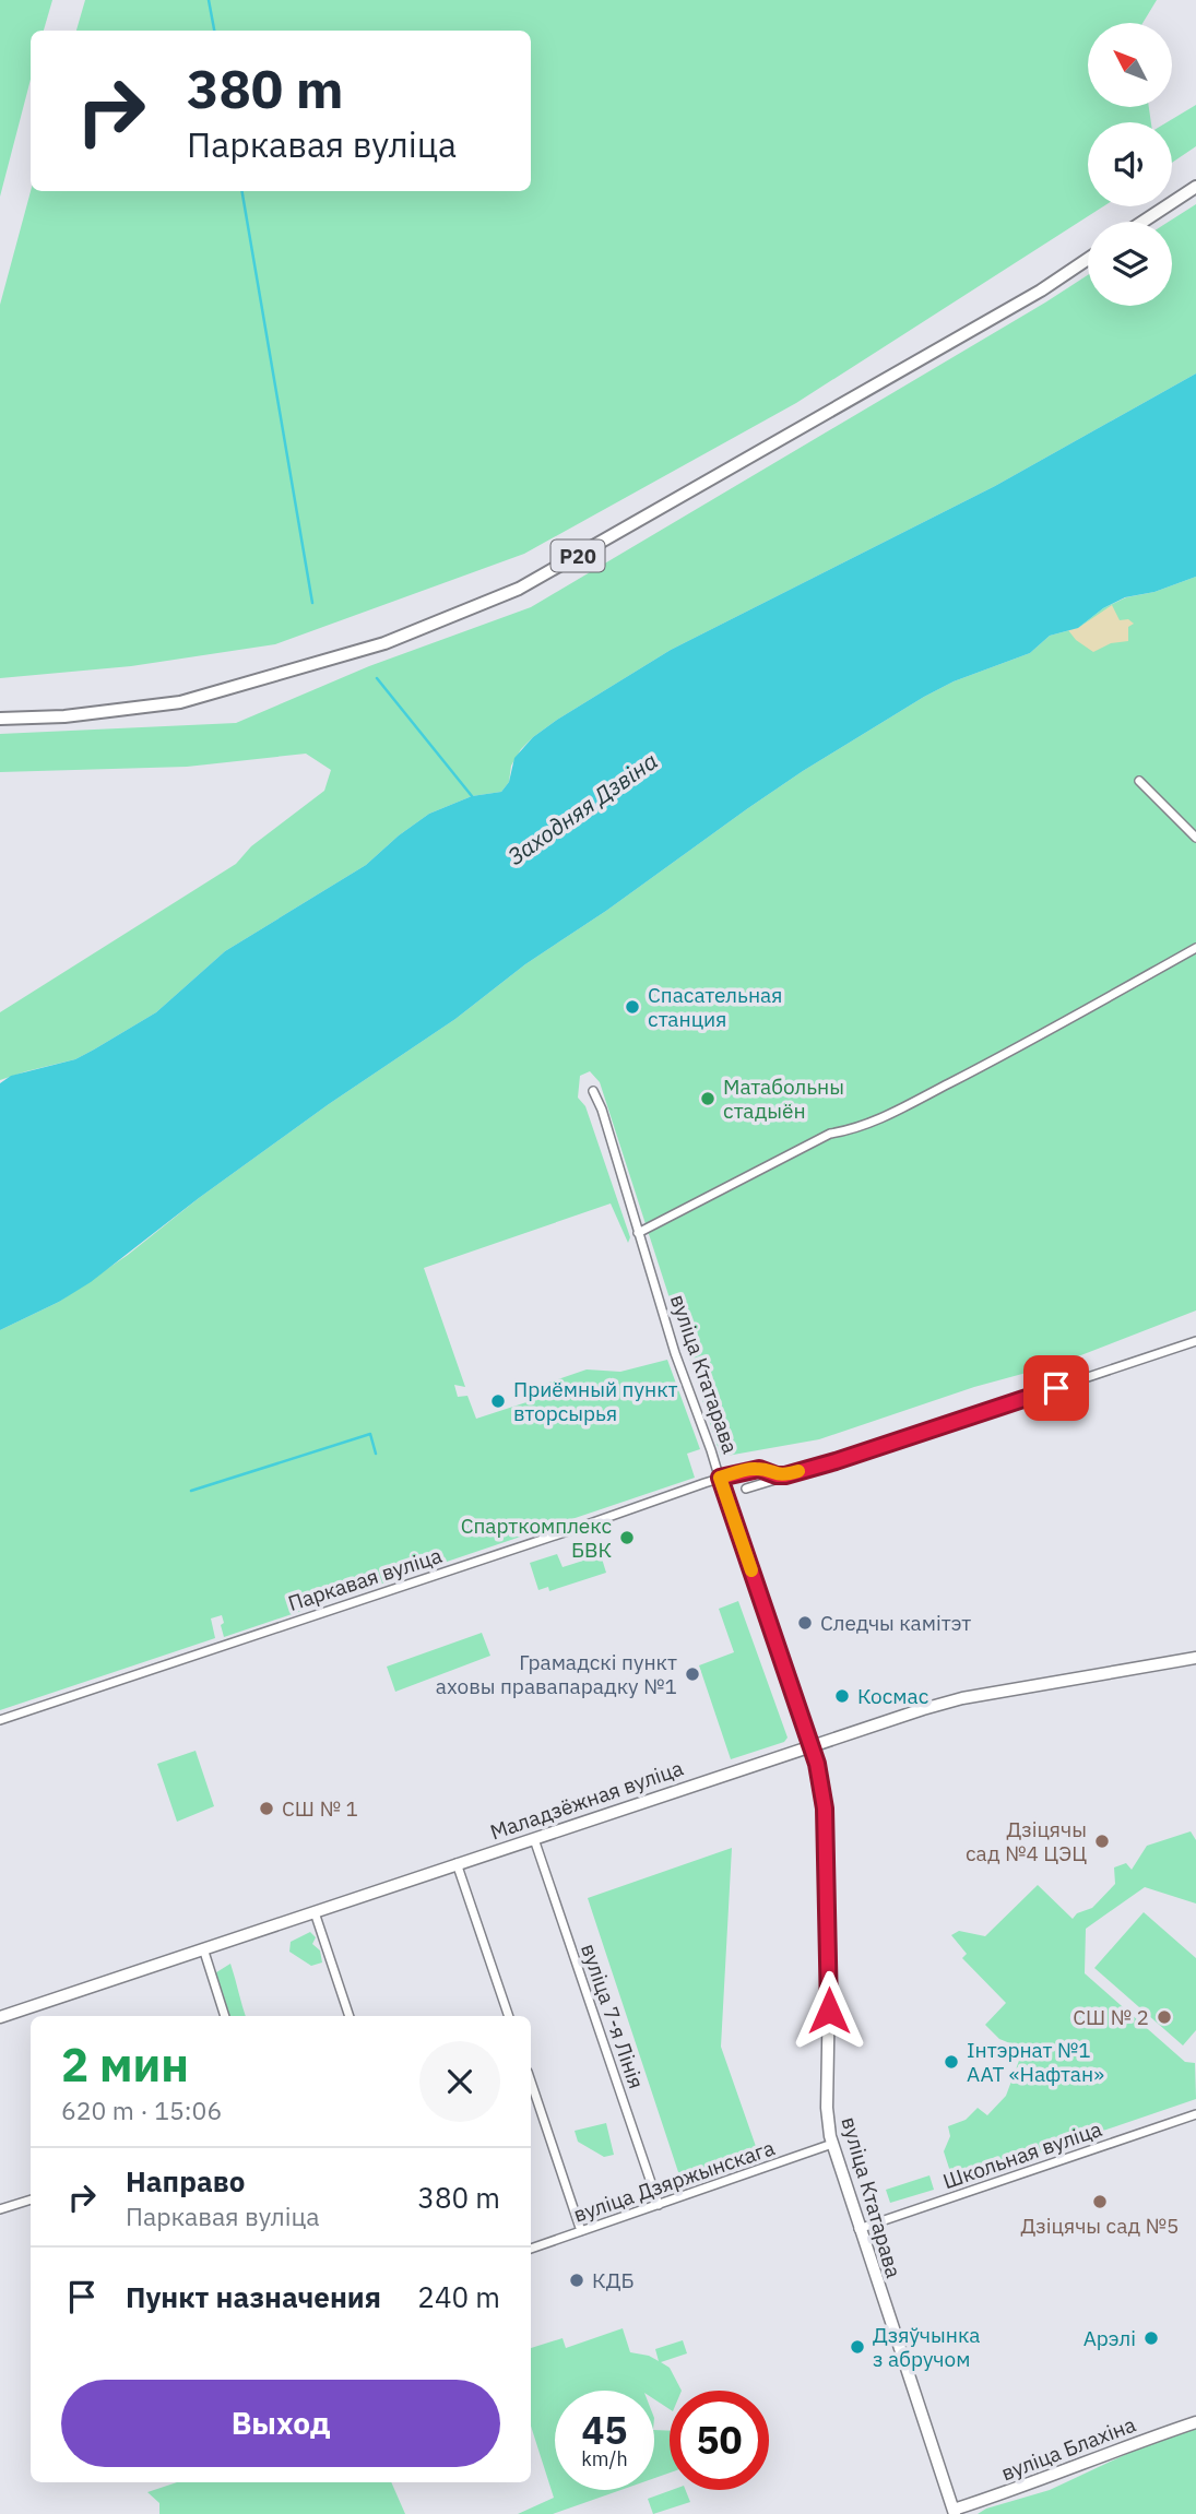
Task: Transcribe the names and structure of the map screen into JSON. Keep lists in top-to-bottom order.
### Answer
{
  "streets": {
    "main road": [
      "Р20",
      "вуліца Ктатарава",
      "Маладзёжная вуліца",
      "вуліца Блахіна"
    ],
    "street": [
      "Паркавая вуліца",
      "вуліца 7-я Лінія",
      "Школьная вуліца",
      "вуліца Дзяржынскага"
    ]
  },
  "crossings": [
    ["вуліца Ктатарава", "Паркавая вуліца"],
    ["вуліца Ктатарава", "Маладзёжная вуліца"],
    ["вуліца Ктатарава", "Школьная вуліца"],
    ["вуліца Ктатарава", "вуліца Дзяржынскага"],
    ["вуліца Ктатарава", "вуліца Блахіна"],
    ["Маладзёжная вуліца", "вуліца 7-я Лінія"],
    ["вуліца 7-я Лінія", "вуліца Дзяржынскага"]
  ],
  "water": ["Заходняя Дзвіна"],
  "places": [
    "Спасательная станция",
    "Матабольны стадыён",
    "Приёмный пункт вторсырья",
    "Спарткомплекс БВК",
    "Следчы камітэт",
    "Грамадскі пункт аховы правапарадку №1",
    "Космас",
    "СШ № 1",
    "Дзіцячы сад №4 ЦЭЦ",
    "СШ № 2",
    "Інтэрнат №1 ААТ «Нафтан»",
    "Дзіцячы сад №5",
    "КДБ",
    "Арэлі",
    "Дзяўчынка з абручом"
  ],
  "north": "top left",
  "page": {
    "turn": ["380 m", "Паркавая вуліца"],
    "heading": ["2 мин", "620 m · 15:06"],
    "list": [
      {
        "name": "Направо",
        "note": "Паркавая вуліца",
        "value": "380 m"
      },
      {
        "name": "Пункт назначения",
        "value": "240 m"
      }
    ],
    "buttons": "Выход",
    "speed": "45 km/h",
    "limit": "50"
  }
}
